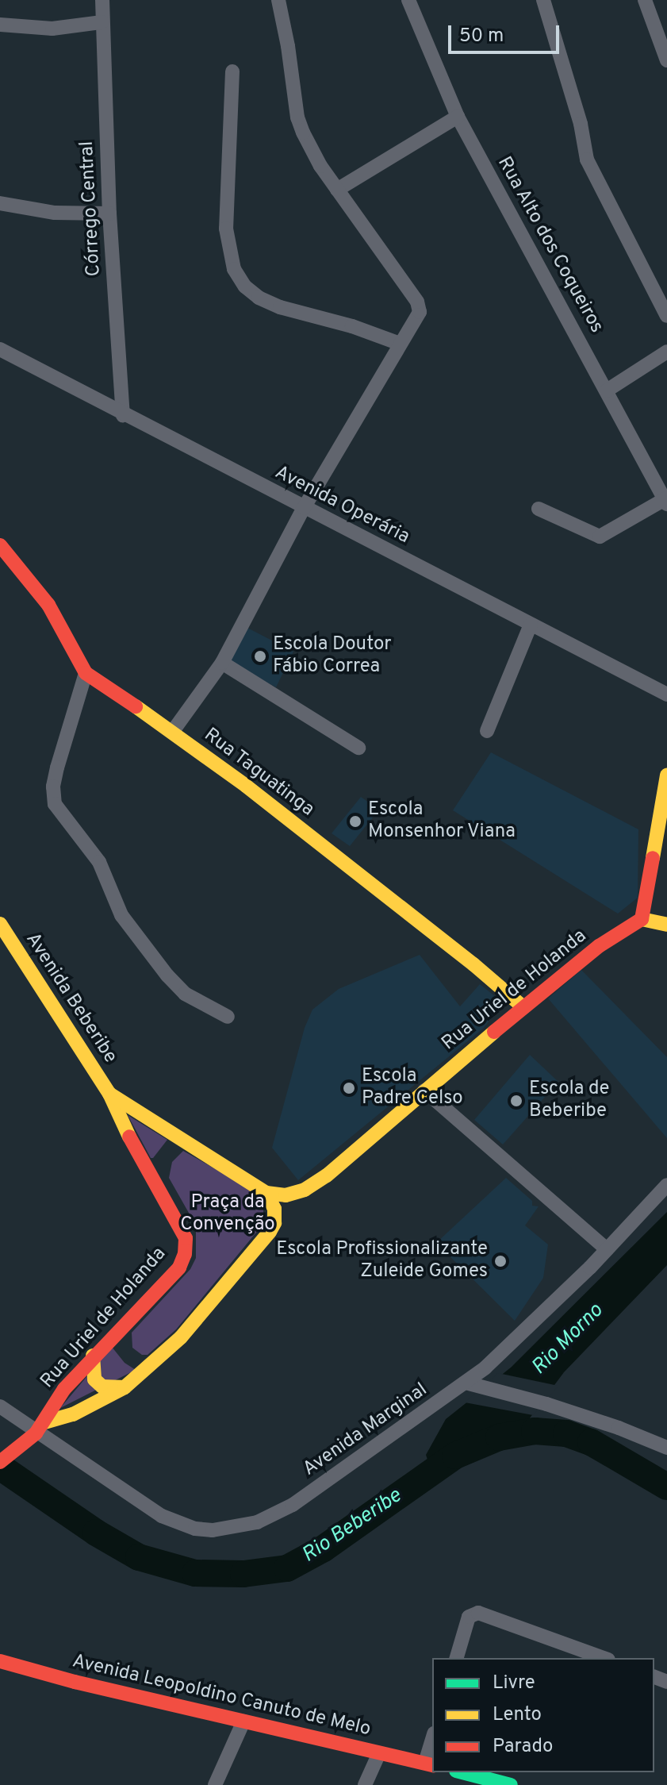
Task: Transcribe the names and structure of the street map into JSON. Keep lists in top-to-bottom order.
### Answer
{
  "streets": {
    "main road": [
      "Rua Taguatinga",
      "Rua Uriel de Holanda",
      "Avenida Beberibe",
      "Avenida Leopoldino Canuto de Melo"
    ],
    "street": [
      "Córrego Central",
      "Rua Alto dos Coqueiros",
      "Avenida Operária",
      "Avenida Marginal"
    ]
  },
  "crossings": [
    ["Córrego Central", "Avenida Operária"],
    ["Rua Taguatinga", "Rua Uriel de Holanda"],
    ["Rua Uriel de Holanda", "Avenida Beberibe"],
    ["Rua Uriel de Holanda", "Avenida Marginal"]
  ],
  "water": ["Rio Morno", "Rio Beberibe"],
  "parks": ["Praça da Convenção"],
  "places": [
    "Escola Doutor Fábio Correa",
    "Escola Monsenhor Viana",
    "Escola Padre Celso",
    "Escola de Beberibe",
    "Escola Profissionalizante Zuleide Gomes"
  ],
  "legend": ["Livre", "Lento", "Parado"],
  "scale_bar": "50 m"
}
